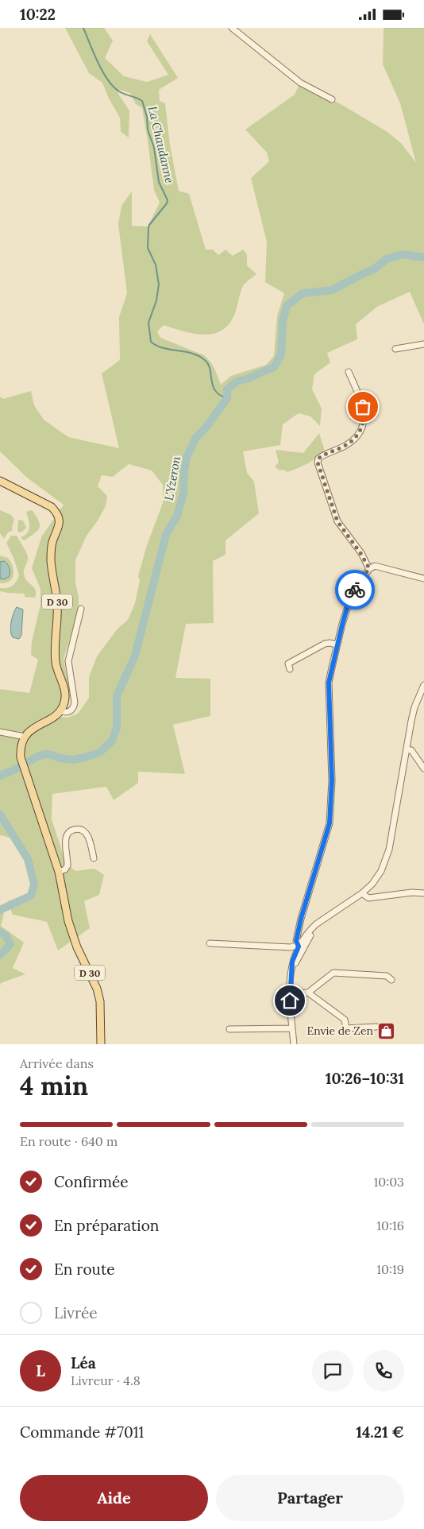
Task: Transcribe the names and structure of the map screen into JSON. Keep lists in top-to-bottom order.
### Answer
{
  "streets": {
    "main road": ["D 30"]
  },
  "water": ["La Chaudanne", "L'Yzeron"],
  "places": {
    "shop": ["Envie de Zen"]
  },
  "page": {
    "status": "10:22",
    "heading": ["4 min", "Arrivée dans", "10:26–10:31"],
    "panel": [
      "Léa",
      "Livreur · 4.8",
      "Commande #7011",
      "14.21 €"
    ],
    "bar": "En route · 640 m",
    "list": [
      ["Confirmée", "10:03"],
      ["En préparation", "10:16"],
      ["En route", "10:19"],
      "Livrée"
    ],
    "round": "L",
    "buttons": ["Aide", "Partager"]
  }
}
